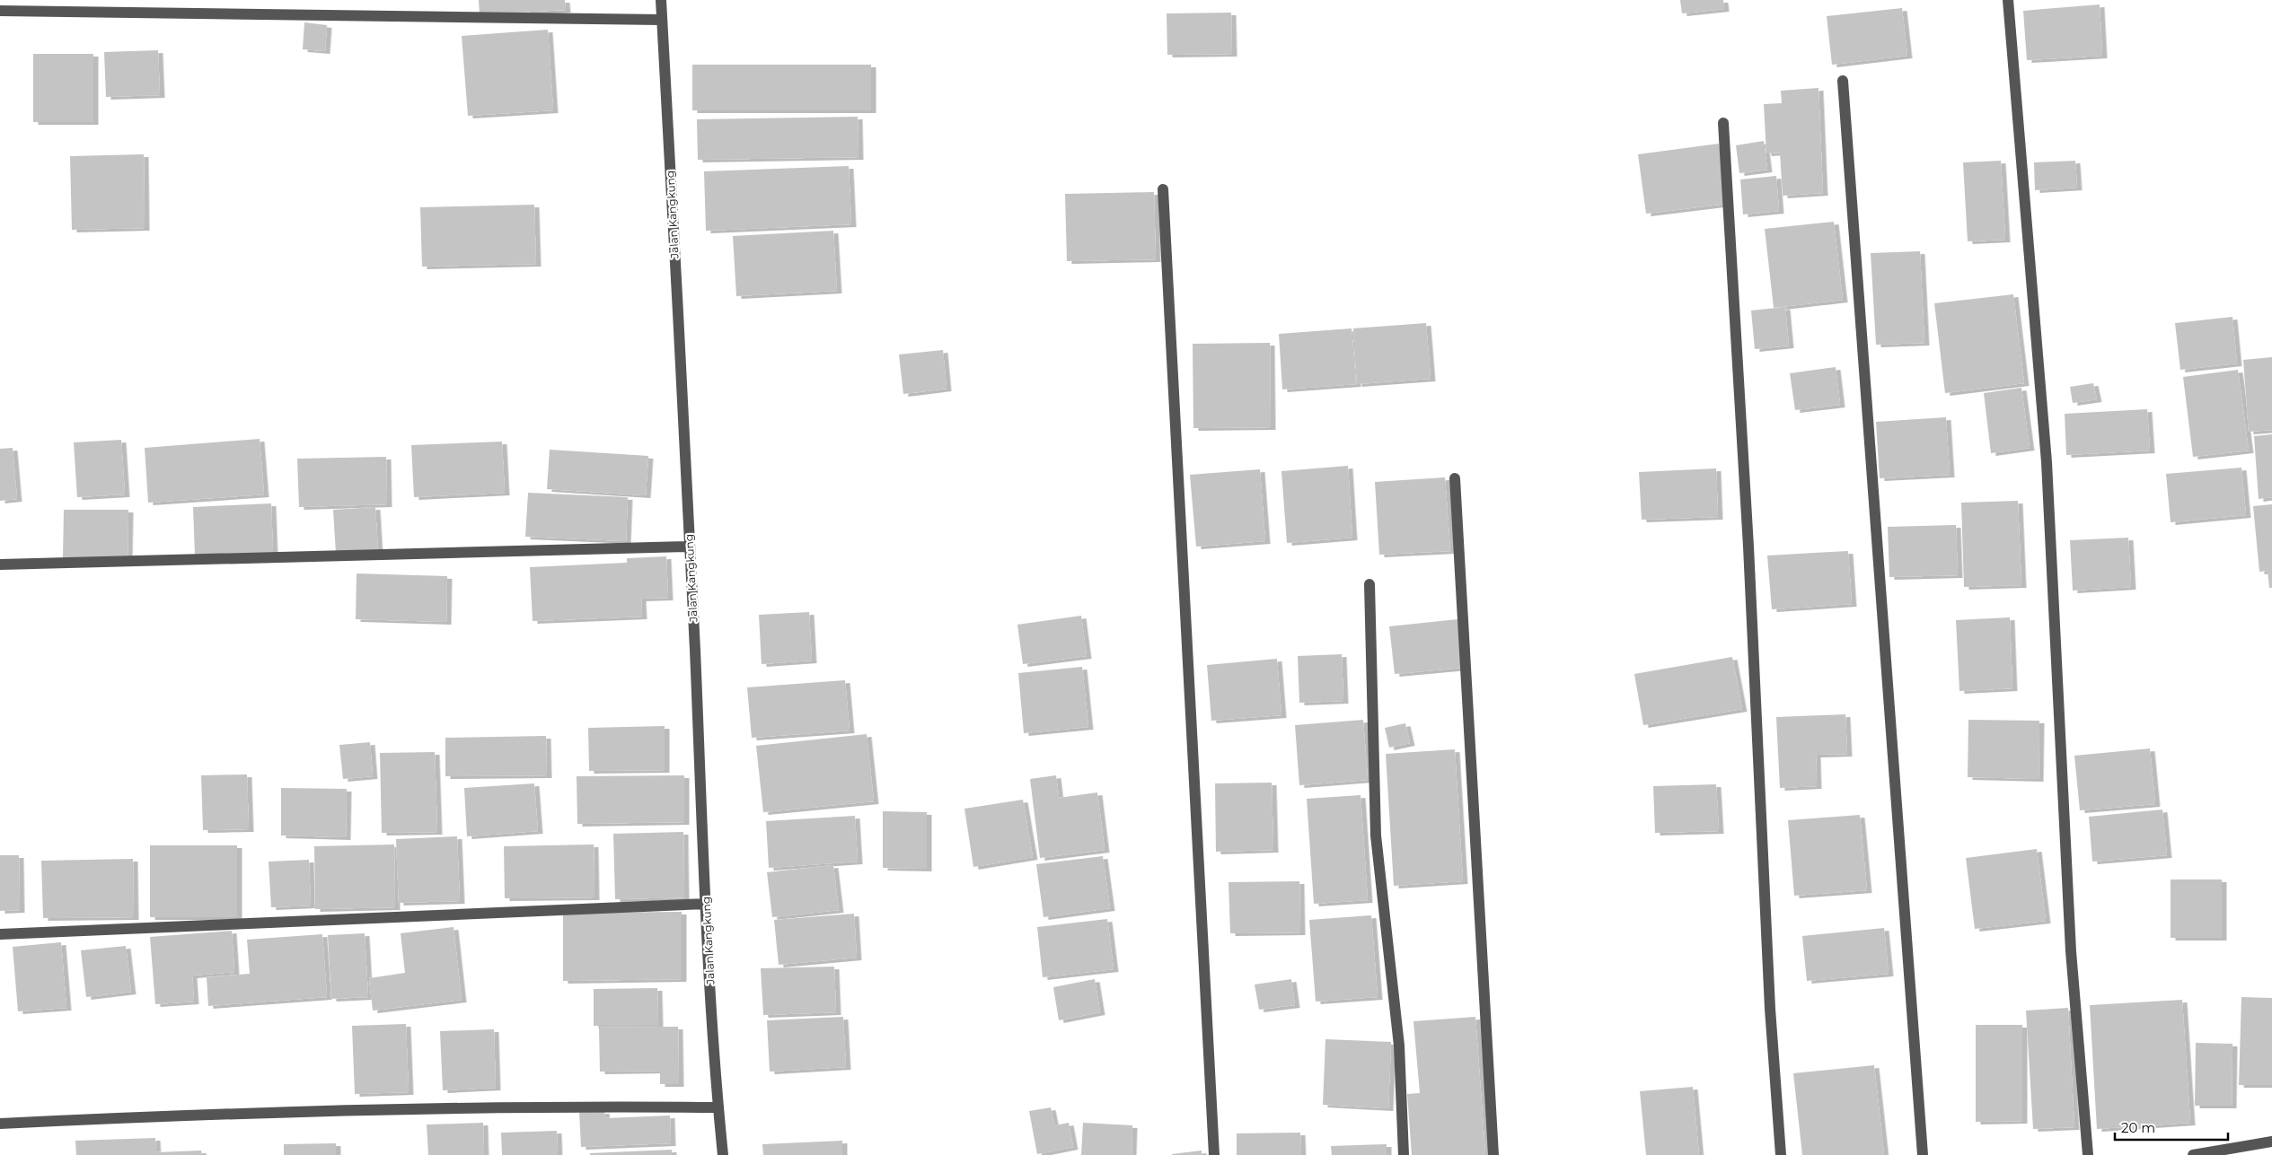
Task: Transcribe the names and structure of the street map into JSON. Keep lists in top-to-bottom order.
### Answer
{
  "streets": {
    "street": ["Jalan Kangkung"]
  },
  "scale_bar": "20 m"
}
